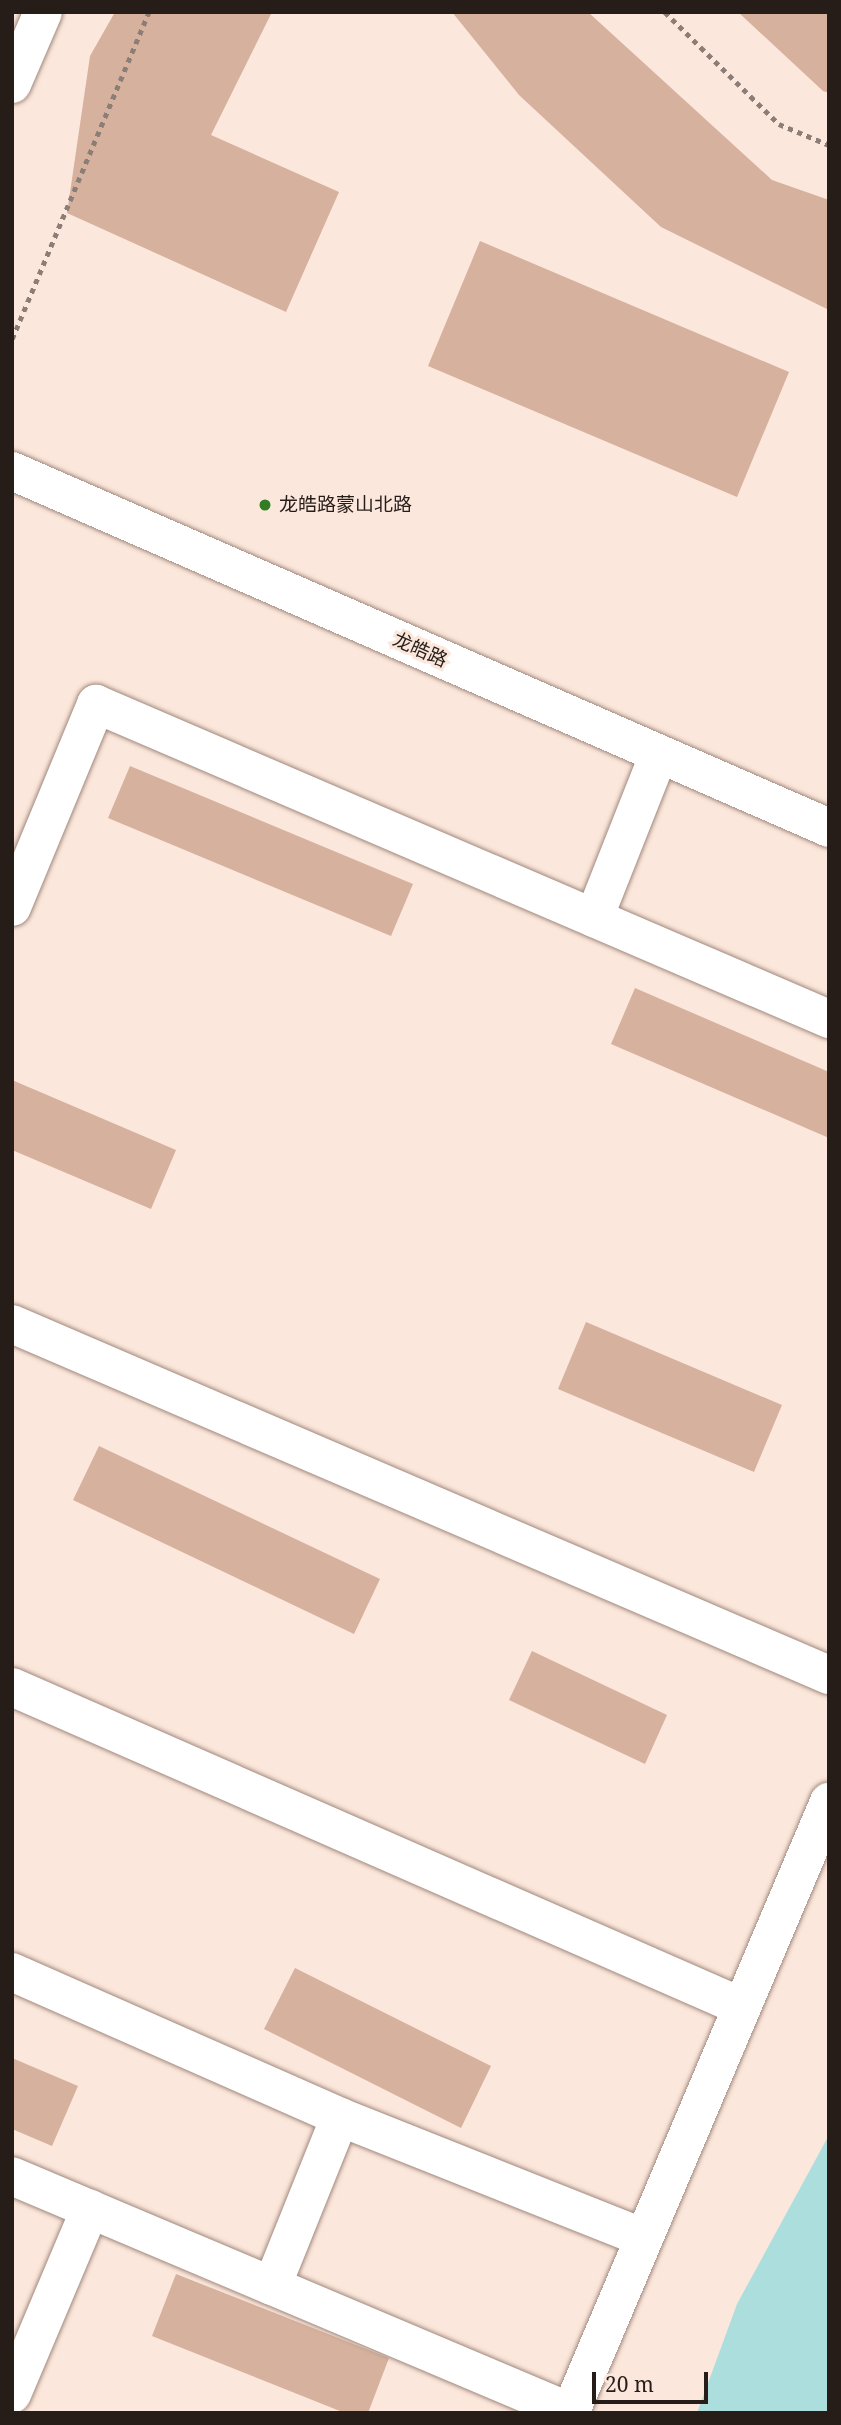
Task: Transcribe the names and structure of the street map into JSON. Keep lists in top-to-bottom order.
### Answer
{
  "streets": {
    "street": ["龙皓路"]
  },
  "places": ["龙皓路蒙山北路"],
  "scale_bar": "20 m"
}
